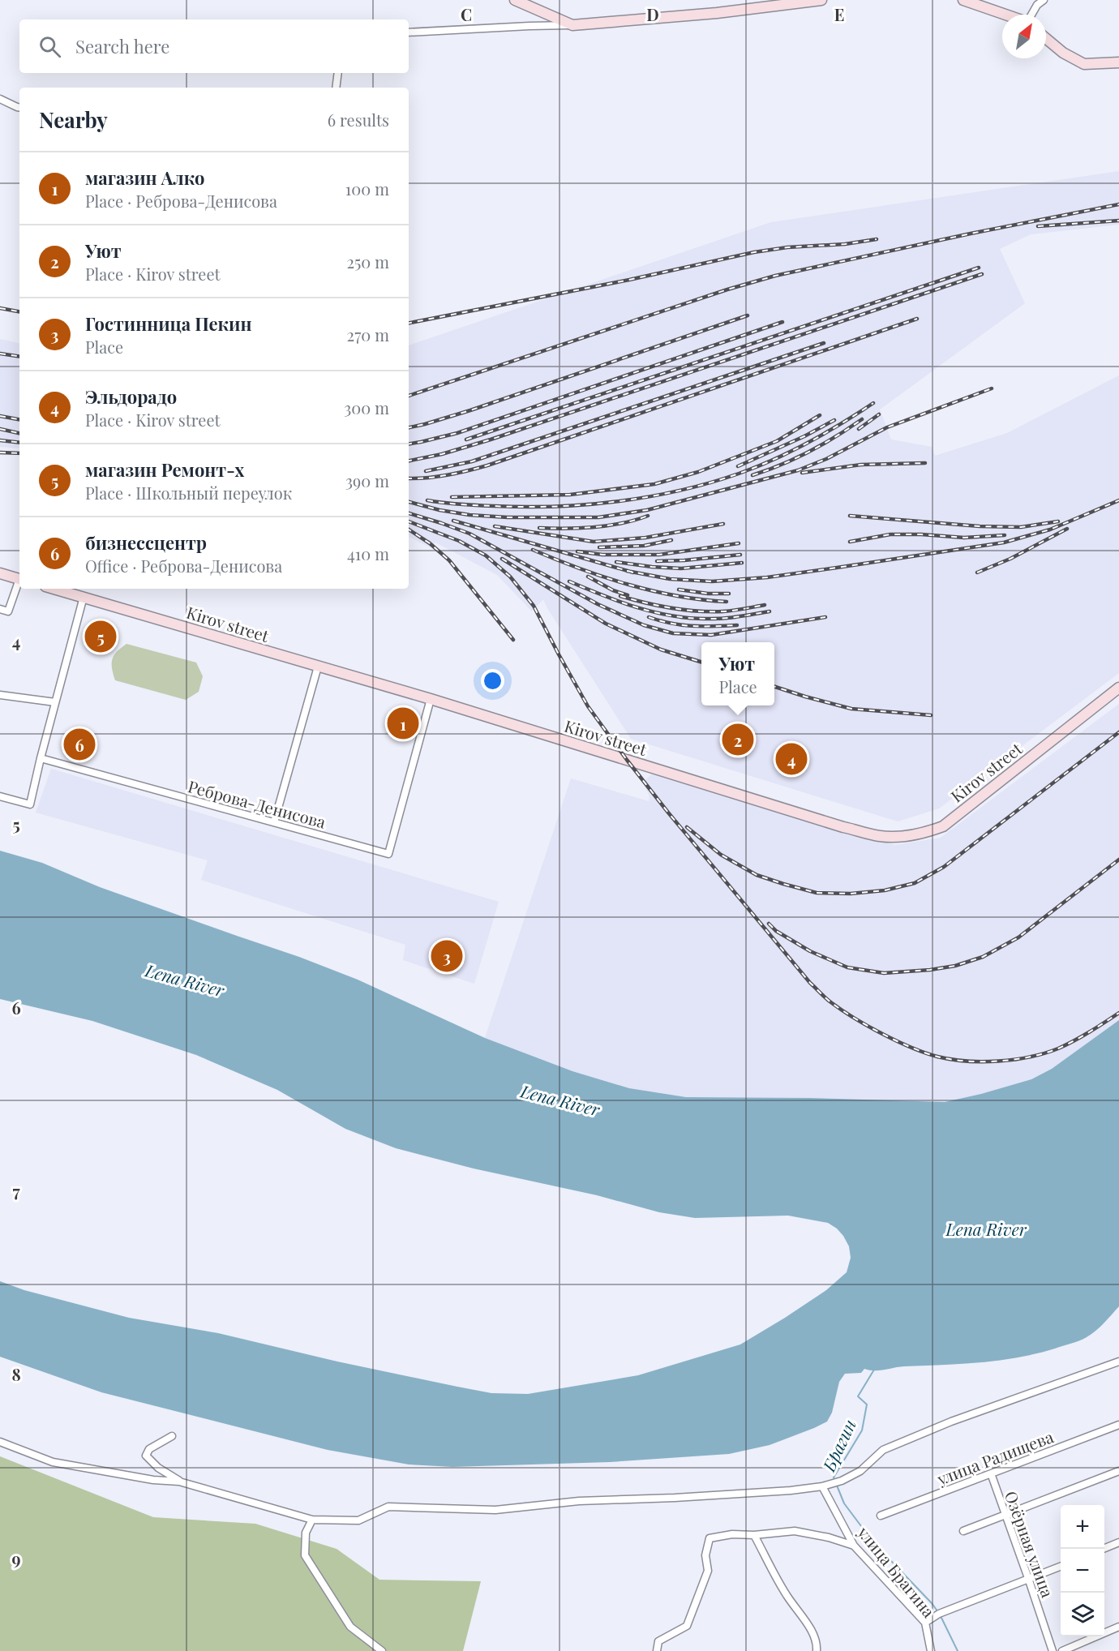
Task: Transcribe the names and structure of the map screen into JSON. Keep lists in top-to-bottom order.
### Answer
{
  "streets": {
    "main road": ["Kirov street"],
    "street": [
      "Реброва-Денисова",
      "улица Радищева",
      "Озёрная улица",
      "улица Брагина"
    ]
  },
  "crossings": [
    ["Kirov street", "Реброва-Денисова"],
    ["улица Радищева", "Озёрная улица"]
  ],
  "water": ["Lena River", "Брагин"],
  "north": "top right",
  "page": {
    "search": "Search here",
    "heading": ["Nearby", "6 results"],
    "list": [
      {
        "mark": "1",
        "name": "магазин Алко",
        "note": "Place · Реброва-Денисова",
        "value": "100 m"
      },
      {
        "mark": "2",
        "name": "Уют",
        "note": "Place · Kirov street",
        "value": "250 m"
      },
      {
        "mark": "3",
        "name": "Гостинница Пекин",
        "note": "Place",
        "value": "270 m"
      },
      {
        "mark": "4",
        "name": "Эльдорадо",
        "note": "Place · Kirov street",
        "value": "300 m"
      },
      {
        "mark": "5",
        "name": "магазин Ремонт-х",
        "note": "Place · Школьный переулок",
        "value": "390 m"
      },
      {
        "mark": "6",
        "name": "бизнессцентр",
        "note": "Office · Реброва-Денисова",
        "value": "410 m"
      }
    ],
    "pins": [
      "5",
      "1",
      "2",
      "6",
      "4",
      "3"
    ],
    "popup": ["Уют", "Place"],
    "map_buttons": ["+", "−"]
  },
  "grid": {
    "columns": ["C", "D", "E"],
    "rows": [
      "4",
      "5",
      "6",
      "7",
      "8",
      "9"
    ]
  }
}
